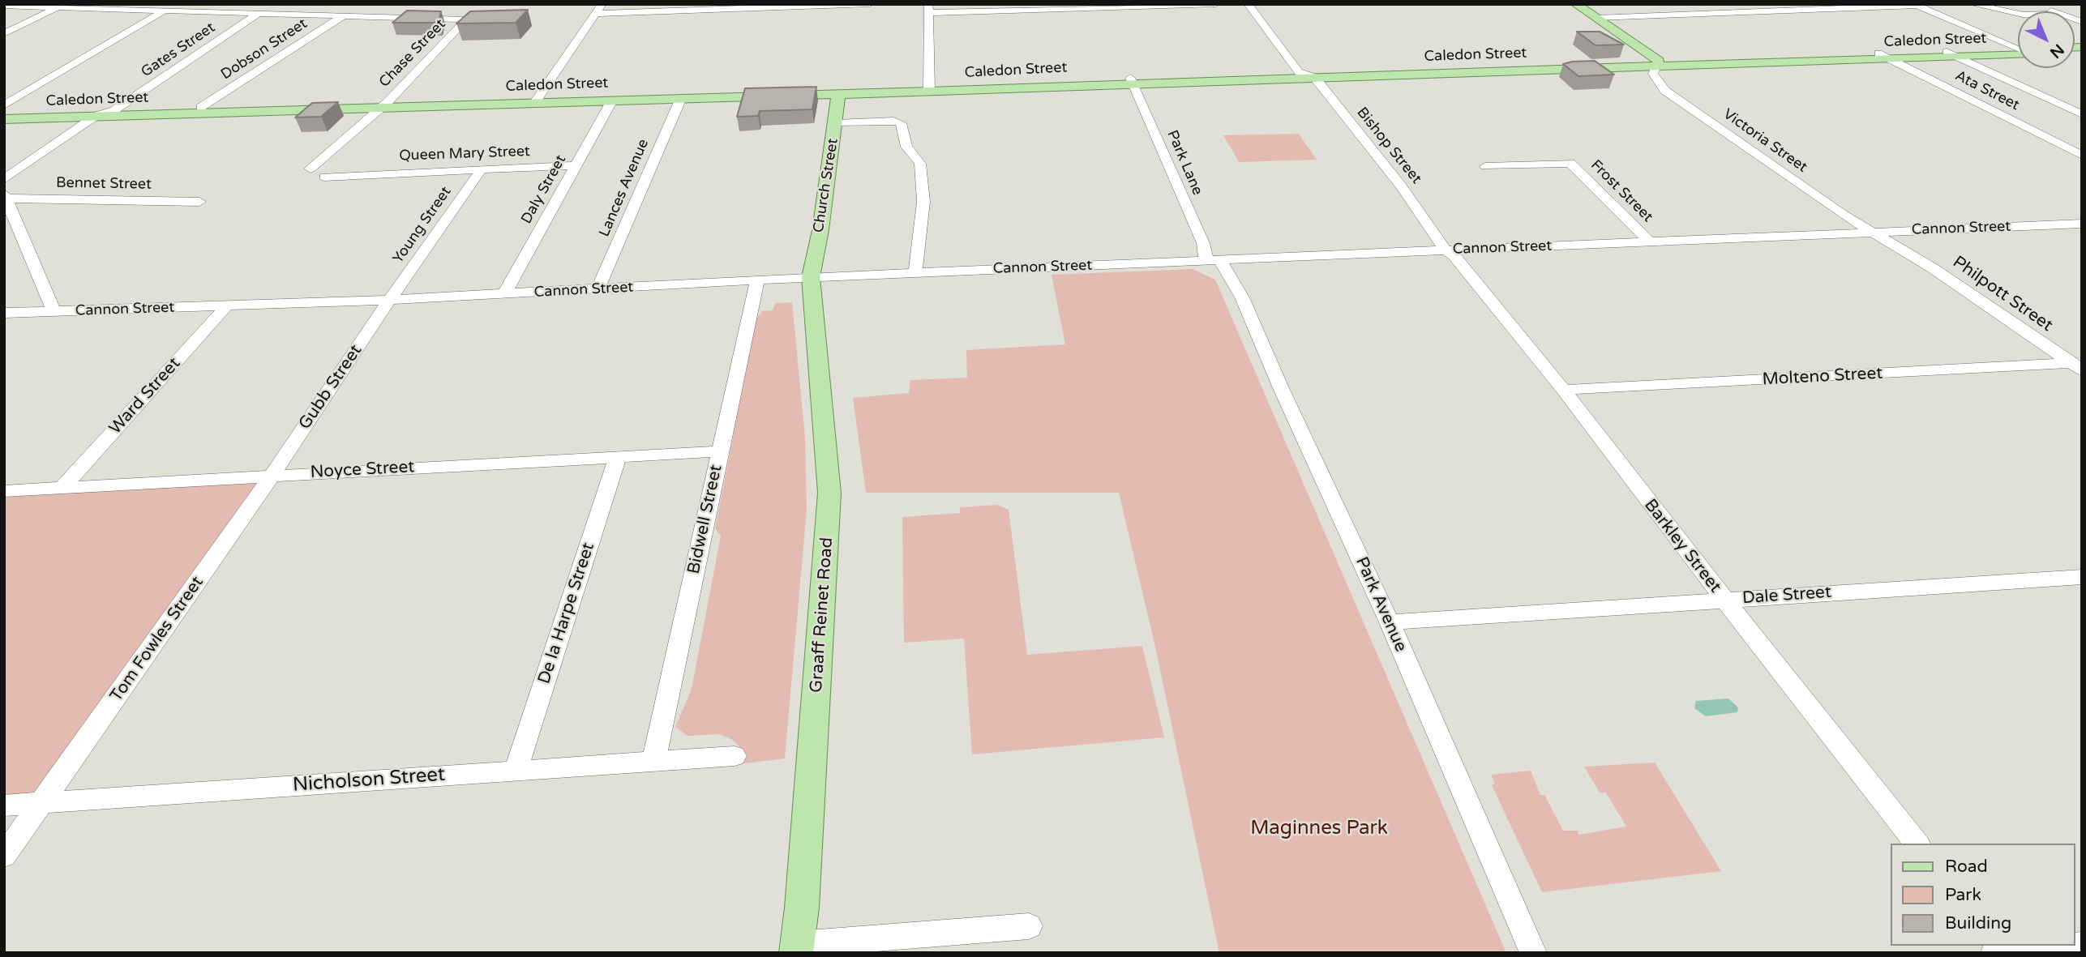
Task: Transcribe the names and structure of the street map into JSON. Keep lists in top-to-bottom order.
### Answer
{
  "streets": {
    "main road": ["Caledon Street", "Church Street", "Graaff Reinet Road"],
    "street": [
      "Dobson Street",
      "Gates Street",
      "Chase Street",
      "Ata Street",
      "Victoria Street",
      "Bishop Street",
      "Queen Mary Street",
      "Park Lane",
      "Bennet Street",
      "Lances Avenue",
      "Daly Street",
      "Frost Street",
      "Young Street",
      "Cannon Street",
      "Philpott Street",
      "Molteno Street",
      "Gubb Street",
      "Ward Street",
      "Noyce Street",
      "Bidwell Street",
      "Barkley Street",
      "Dale Street",
      "Park Avenue",
      "De la Harpe Street",
      "Tom Fowles Street",
      "Nicholson Street"
    ]
  },
  "crossings": [
    ["Caledon Street", "Dobson Street"],
    ["Caledon Street", "Gates Street"],
    ["Caledon Street", "Chase Street"],
    ["Caledon Street", "Ata Street"],
    ["Caledon Street", "Bishop Street"],
    ["Caledon Street", "Park Lane"],
    ["Caledon Street", "Church Street"],
    ["Caledon Street", "Lances Avenue"],
    ["Caledon Street", "Daly Street"],
    ["Dobson Street", "Chase Street"],
    ["Victoria Street", "Cannon Street"],
    ["Victoria Street", "Philpott Street"],
    ["Bishop Street", "Cannon Street"],
    ["Bishop Street", "Barkley Street"],
    ["Queen Mary Street", "Daly Street"],
    ["Queen Mary Street", "Young Street"],
    ["Park Lane", "Cannon Street"],
    ["Park Lane", "Park Avenue"],
    ["Church Street", "Cannon Street"],
    ["Church Street", "Graaff Reinet Road"],
    ["Lances Avenue", "Cannon Street"],
    ["Daly Street", "Cannon Street"],
    ["Frost Street", "Cannon Street"],
    ["Young Street", "Cannon Street"],
    ["Young Street", "Gubb Street"],
    ["Cannon Street", "Philpott Street"],
    ["Cannon Street", "Gubb Street"],
    ["Cannon Street", "Ward Street"],
    ["Cannon Street", "Bidwell Street"],
    ["Cannon Street", "Barkley Street"],
    ["Cannon Street", "Park Avenue"],
    ["Cannon Street", "Graaff Reinet Road"],
    ["Philpott Street", "Molteno Street"],
    ["Molteno Street", "Barkley Street"],
    ["Gubb Street", "Noyce Street"],
    ["Gubb Street", "Tom Fowles Street"],
    ["Ward Street", "Noyce Street"],
    ["Noyce Street", "Bidwell Street"],
    ["Noyce Street", "De la Harpe Street"],
    ["Noyce Street", "Tom Fowles Street"],
    ["Bidwell Street", "Nicholson Street"],
    ["Barkley Street", "Dale Street"],
    ["Dale Street", "Park Avenue"],
    ["De la Harpe Street", "Nicholson Street"],
    ["Tom Fowles Street", "Nicholson Street"]
  ],
  "parks": ["Maginnes Park"],
  "legend": ["Road", "Park", "Building"],
  "north": "bottom right"
}
